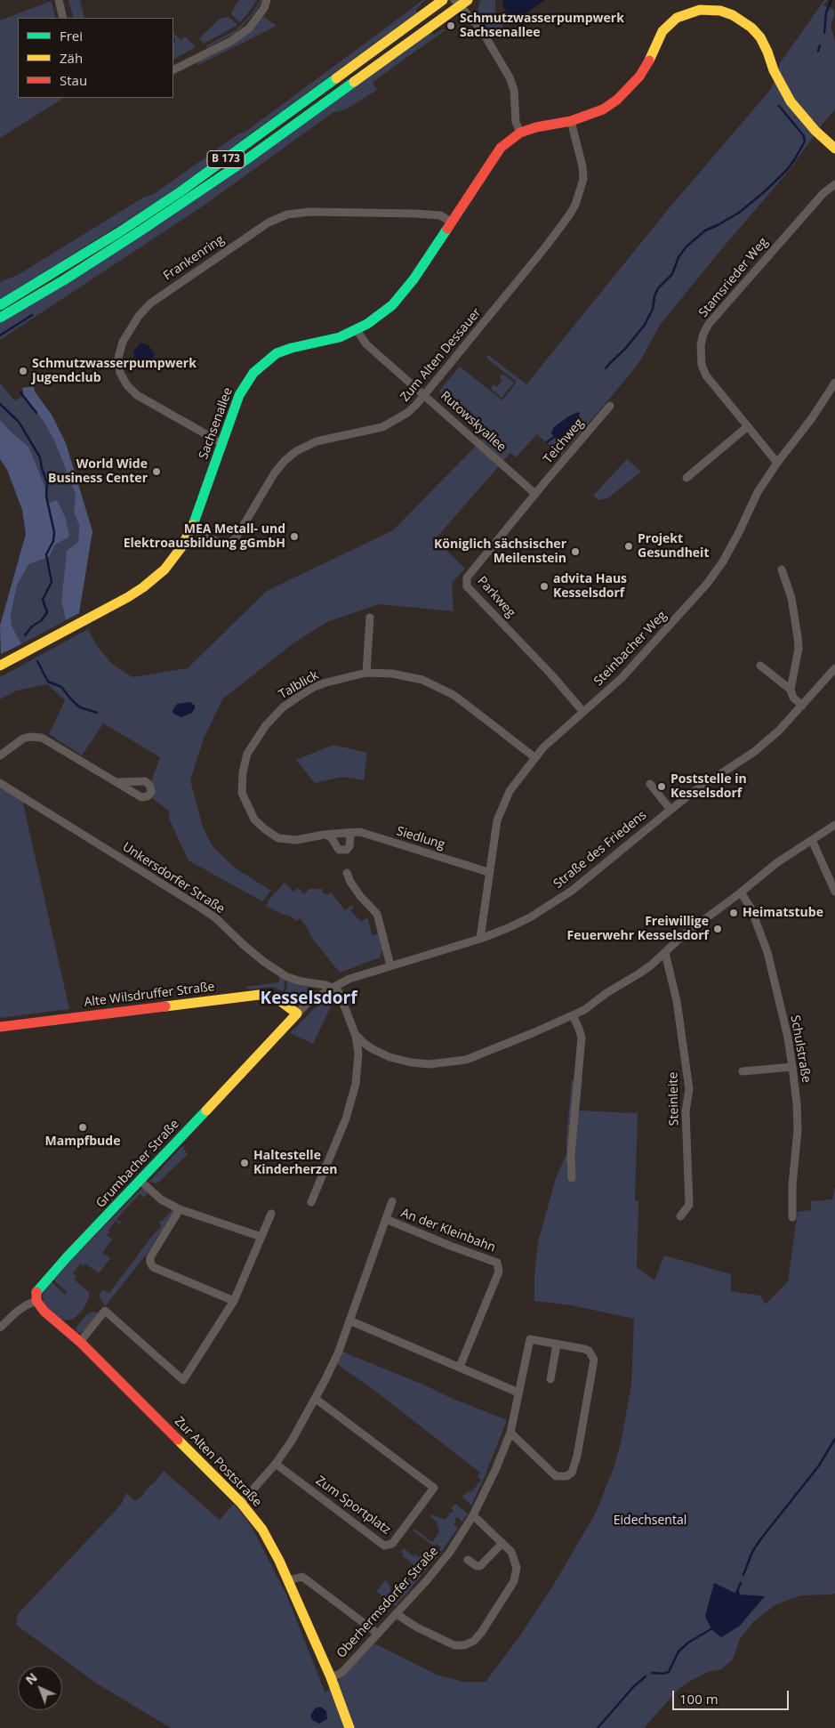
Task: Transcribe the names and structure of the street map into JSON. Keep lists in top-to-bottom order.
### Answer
{
  "streets": {
    "street": [
      "B 173",
      "Frankenring",
      "Stamsrieder Weg",
      "Zum Alten Dessauer",
      "Rutowskyallee",
      "Sachsenallee",
      "Teichweg",
      "Parkweg",
      "Steinbacher Weg",
      "Talblick",
      "Siedlung",
      "Straße des Friedens",
      "Unkersdorfer Straße",
      "Alte Wilsdruffer Straße",
      "Schulstraße",
      "Steinleite",
      "Grumbacher Straße",
      "An der Kleinbahn",
      "Zur Alten Poststraße",
      "Zum Sportplatz",
      "Oberhermsdorfer Straße"
    ]
  },
  "crossings": [
    ["Frankenring", "Sachsenallee"],
    ["Stamsrieder Weg", "Steinbacher Weg"],
    ["Zum Alten Dessauer", "Rutowskyallee"],
    ["Zum Alten Dessauer", "Sachsenallee"],
    ["Rutowskyallee", "Sachsenallee"],
    ["Rutowskyallee", "Teichweg"],
    ["Rutowskyallee", "Parkweg"],
    ["Teichweg", "Parkweg"],
    ["Parkweg", "Steinbacher Weg"],
    ["Steinbacher Weg", "Talblick"],
    ["Steinbacher Weg", "Siedlung"],
    ["Steinbacher Weg", "Straße des Friedens"],
    ["Talblick", "Siedlung"],
    ["Straße des Friedens", "Unkersdorfer Straße"],
    ["Straße des Friedens", "Alte Wilsdruffer Straße"],
    ["Straße des Friedens", "Grumbacher Straße"],
    ["Alte Wilsdruffer Straße", "Grumbacher Straße"],
    ["Grumbacher Straße", "Zur Alten Poststraße"],
    ["An der Kleinbahn", "Zum Sportplatz"],
    ["Zur Alten Poststraße", "Oberhermsdorfer Straße"]
  ],
  "districts": ["Kesselsdorf"],
  "parks": ["Eidechsental"],
  "places": [
    "Schmutzwasserpumpwerk Sachsenallee",
    "Schmutzwasserpumpwerk Jugendclub",
    "World Wide Business Center",
    "MEA Metall- und Elektroausbildung gGmbH",
    "Projekt Gesundheit",
    "Königlich sächsischer Meilenstein",
    "advita Haus Kesselsdorf",
    "Poststelle in Kesselsdorf",
    "Heimatstube",
    "Freiwillige Feuerwehr Kesselsdorf",
    "Mampfbude",
    "Haltestelle Kinderherzen"
  ],
  "legend": ["Frei", "Zäh", "Stau"],
  "scale_bar": "100 m",
  "north": "top left"
}
